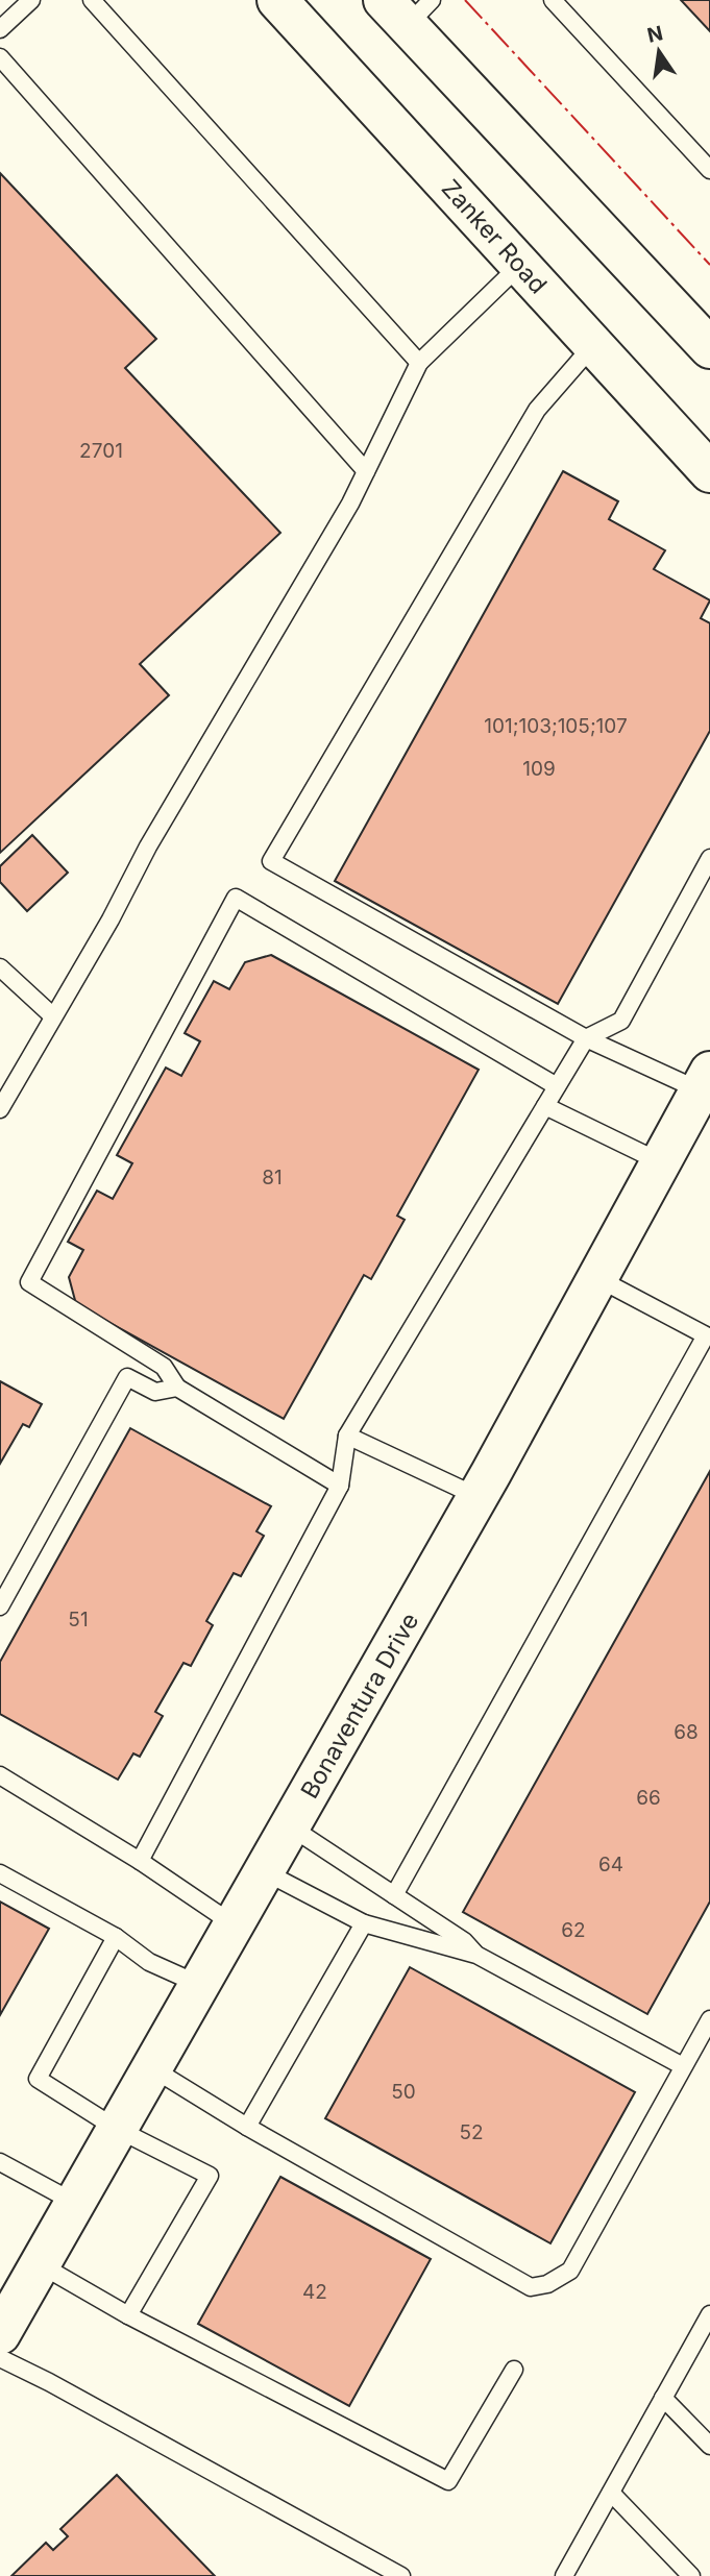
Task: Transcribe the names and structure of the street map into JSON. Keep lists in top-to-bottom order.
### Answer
{
  "streets": {
    "street": ["Zanker Road", "Bonaventura Drive"]
  },
  "house_numbers": [
    "2701",
    "101;103;105;107",
    "109",
    "81",
    "51",
    "68",
    "66",
    "64",
    "62",
    "50",
    "52",
    "42"
  ],
  "north": "top"
}
